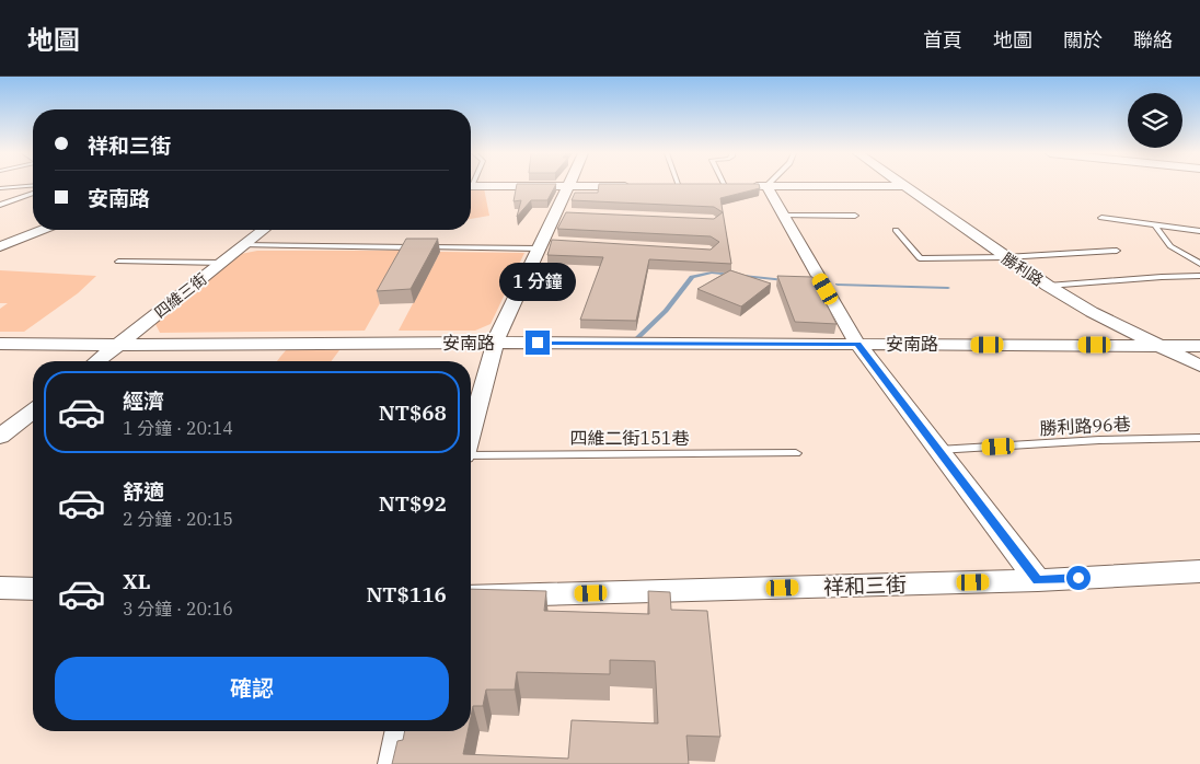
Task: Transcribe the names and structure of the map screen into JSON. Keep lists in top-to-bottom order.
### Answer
{
  "streets": {
    "street": [
      "勝利路",
      "四維三街",
      "安南路",
      "祥和三街"
    ],
    "lane": ["勝利路96巷", "四維二街151巷"]
  },
  "crossings": [
    ["勝利路", "安南路"],
    ["四維三街", "安南路"]
  ],
  "page": {
    "header": "地圖",
    "nav": [
      "首頁",
      "地圖",
      "關於",
      "聯絡"
    ],
    "banner": ["祥和三街", "安南路"],
    "bubble": "1 分鐘",
    "list": [
      {
        "name": "經濟",
        "note": "1 分鐘 · 20:14",
        "value": "NT$68"
      },
      {
        "name": "舒適",
        "note": "2 分鐘 · 20:15",
        "value": "NT$92"
      },
      {
        "name": "XL",
        "note": "3 分鐘 · 20:16",
        "value": "NT$116"
      }
    ],
    "buttons": "確認"
  }
}
